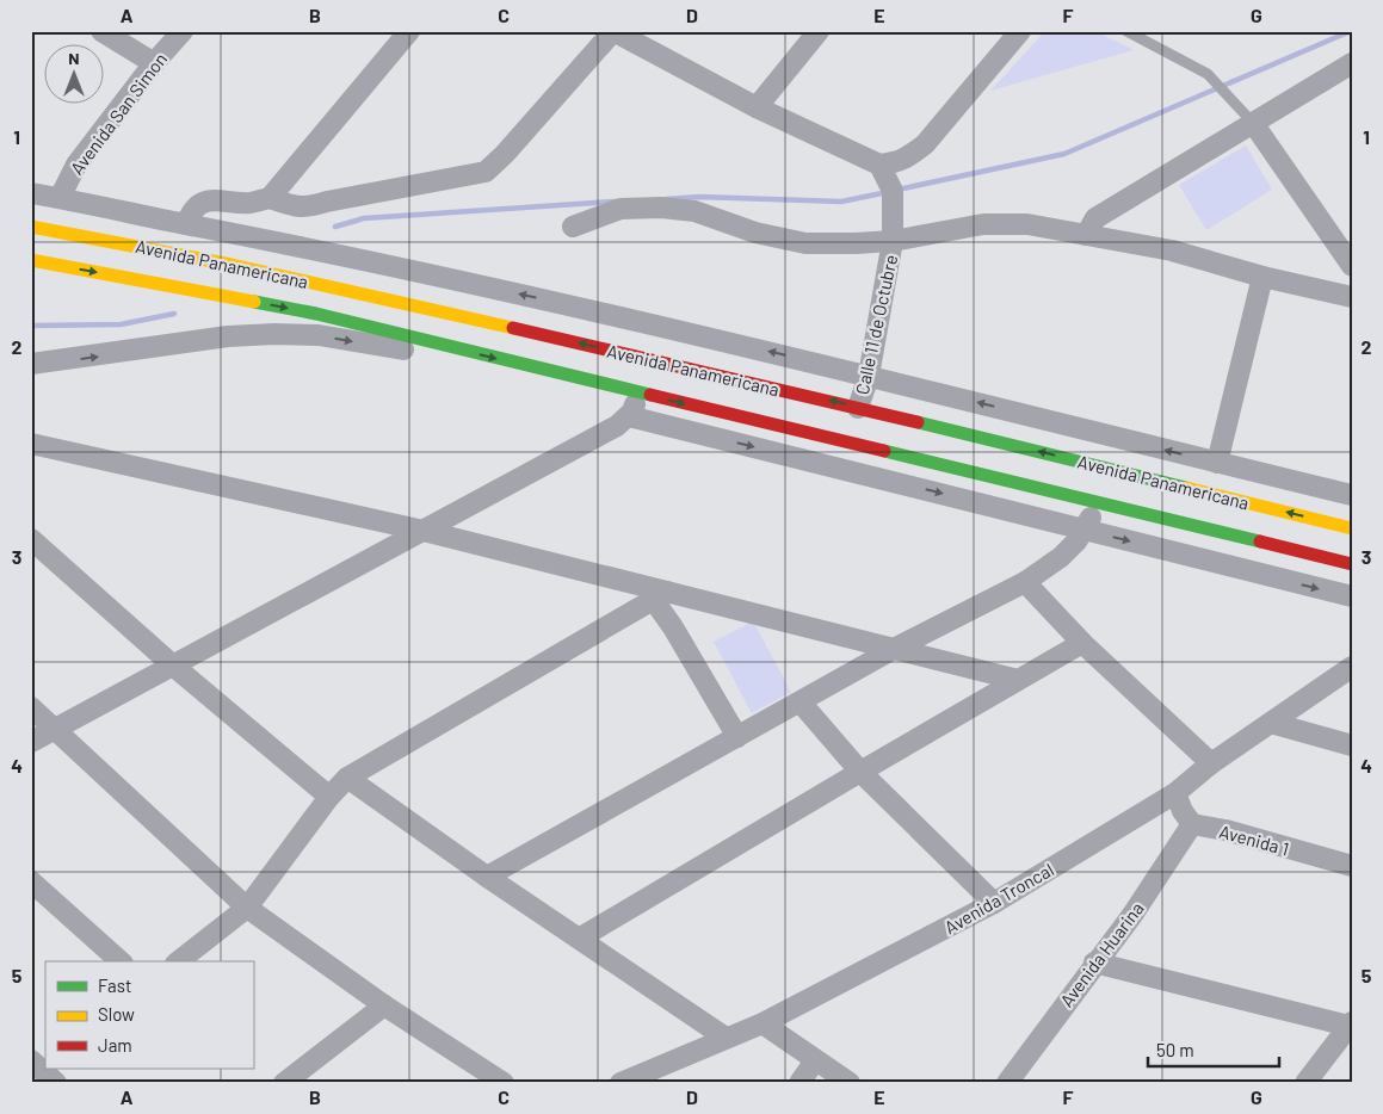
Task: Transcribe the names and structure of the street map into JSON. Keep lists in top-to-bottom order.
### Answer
{
  "streets": {
    "highway": ["Avenida Panamericana"],
    "street": [
      "Avenida San Simon",
      "Calle 11 de Octubre",
      "Avenida 1",
      "Avenida Troncal",
      "Avenida Huarina"
    ]
  },
  "crossings": [
    ["Avenida San Simon", "Avenida Panamericana"],
    ["Avenida Panamericana", "Calle 11 de Octubre"],
    ["Avenida 1", "Avenida Huarina"]
  ],
  "legend": ["Fast", "Slow", "Jam"],
  "scale_bar": "50 m",
  "north": "top",
  "grid": {
    "columns": [
      "A",
      "B",
      "C",
      "D",
      "E",
      "F",
      "G"
    ],
    "rows": [
      "1",
      "2",
      "3",
      "4",
      "5"
    ]
  }
}
